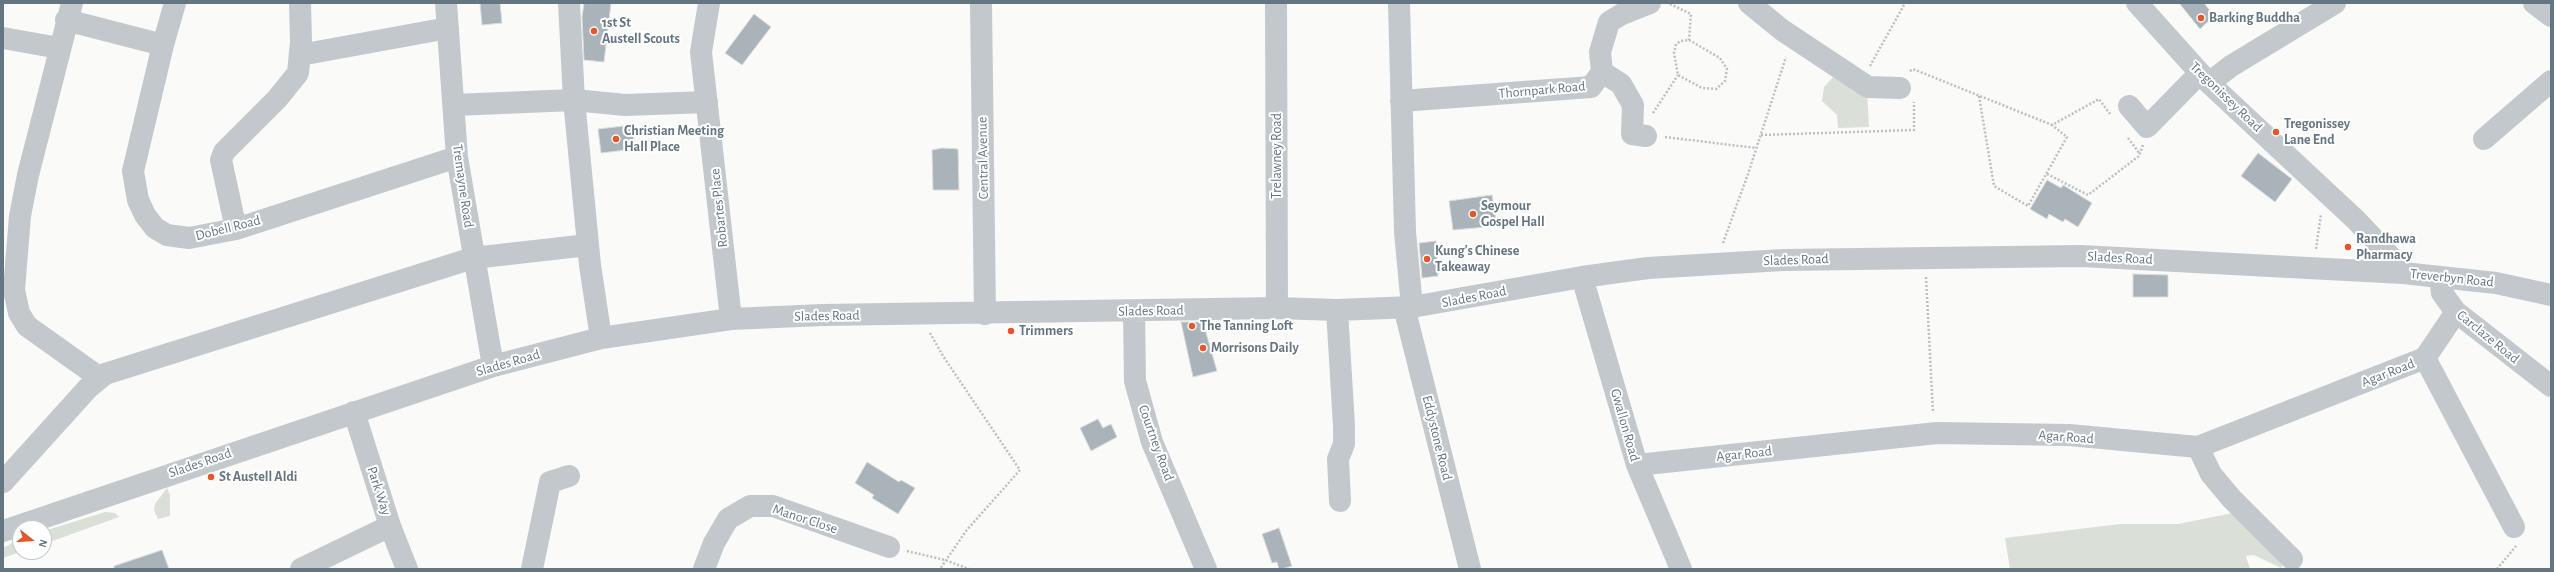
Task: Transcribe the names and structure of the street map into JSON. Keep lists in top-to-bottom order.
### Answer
{
  "streets": {
    "street": [
      "Thornpark Road",
      "Tregonissey Road",
      "Trelawney Road",
      "Central Avenue",
      "Tremayne Road",
      "Robartes Place",
      "Dobell Road",
      "Slades Road",
      "Treverbyn Road",
      "Carclaze Road",
      "Agar Road",
      "Gwallon Road",
      "Eddystone Road",
      "Courtney Road",
      "Park Way",
      "Manor Close"
    ]
  },
  "crossings": [
    ["Thornpark Road", "Eddystone Road"],
    ["Tregonissey Road", "Treverbyn Road"],
    ["Trelawney Road", "Slades Road"],
    ["Central Avenue", "Slades Road"],
    ["Tremayne Road", "Dobell Road"],
    ["Tremayne Road", "Slades Road"],
    ["Robartes Place", "Slades Road"],
    ["Slades Road", "Treverbyn Road"],
    ["Slades Road", "Gwallon Road"],
    ["Slades Road", "Eddystone Road"],
    ["Slades Road", "Courtney Road"],
    ["Slades Road", "Park Way"],
    ["Treverbyn Road", "Carclaze Road"],
    ["Carclaze Road", "Agar Road"],
    ["Agar Road", "Gwallon Road"]
  ],
  "places": [
    "Barking Buddha",
    "1st St Austell Scouts",
    "Tregonissey Lane End",
    "Christian Meeting Hall Place",
    "Seymour Gospel Hall",
    "Randhawa Pharmacy",
    "Kung's Chinese Takeaway",
    "The Tanning Loft",
    "Trimmers",
    "Morrisons Daily",
    "St Austell Aldi"
  ],
  "north": "right"
}
